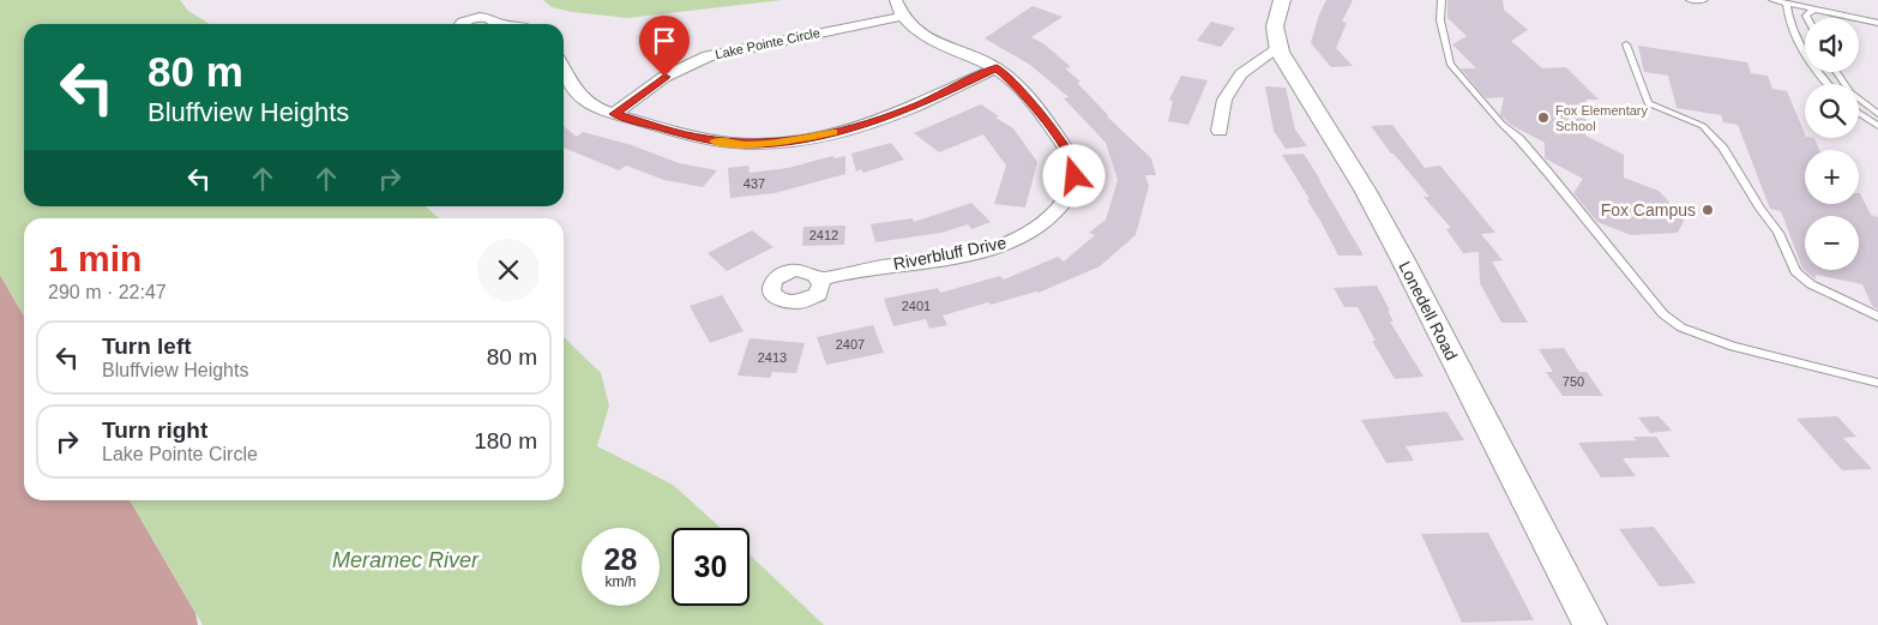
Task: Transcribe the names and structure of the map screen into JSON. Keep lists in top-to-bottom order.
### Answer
{
  "streets": {
    "street": ["Lake Pointe Circle", "Riverbluff Drive", "Lonedell Road"]
  },
  "crossings": [
    ["Lake Pointe Circle", "Riverbluff Drive"]
  ],
  "water": ["Meramec River"],
  "places": ["Fox Elementary School", "Fox Campus"],
  "house_numbers": [
    "437",
    "2412",
    "2401",
    "2407",
    "2413",
    "750"
  ],
  "page": {
    "map_buttons": ["+", "−"],
    "turn": ["80 m", "Bluffview Heights"],
    "heading": ["1 min", "290 m · 22:47"],
    "list": [
      {
        "name": "Turn left",
        "note": "Bluffview Heights",
        "value": "80 m"
      },
      {
        "name": "Turn right",
        "note": "Lake Pointe Circle",
        "value": "180 m"
      }
    ],
    "speed": "28 km/h",
    "limit": "30"
  }
}
